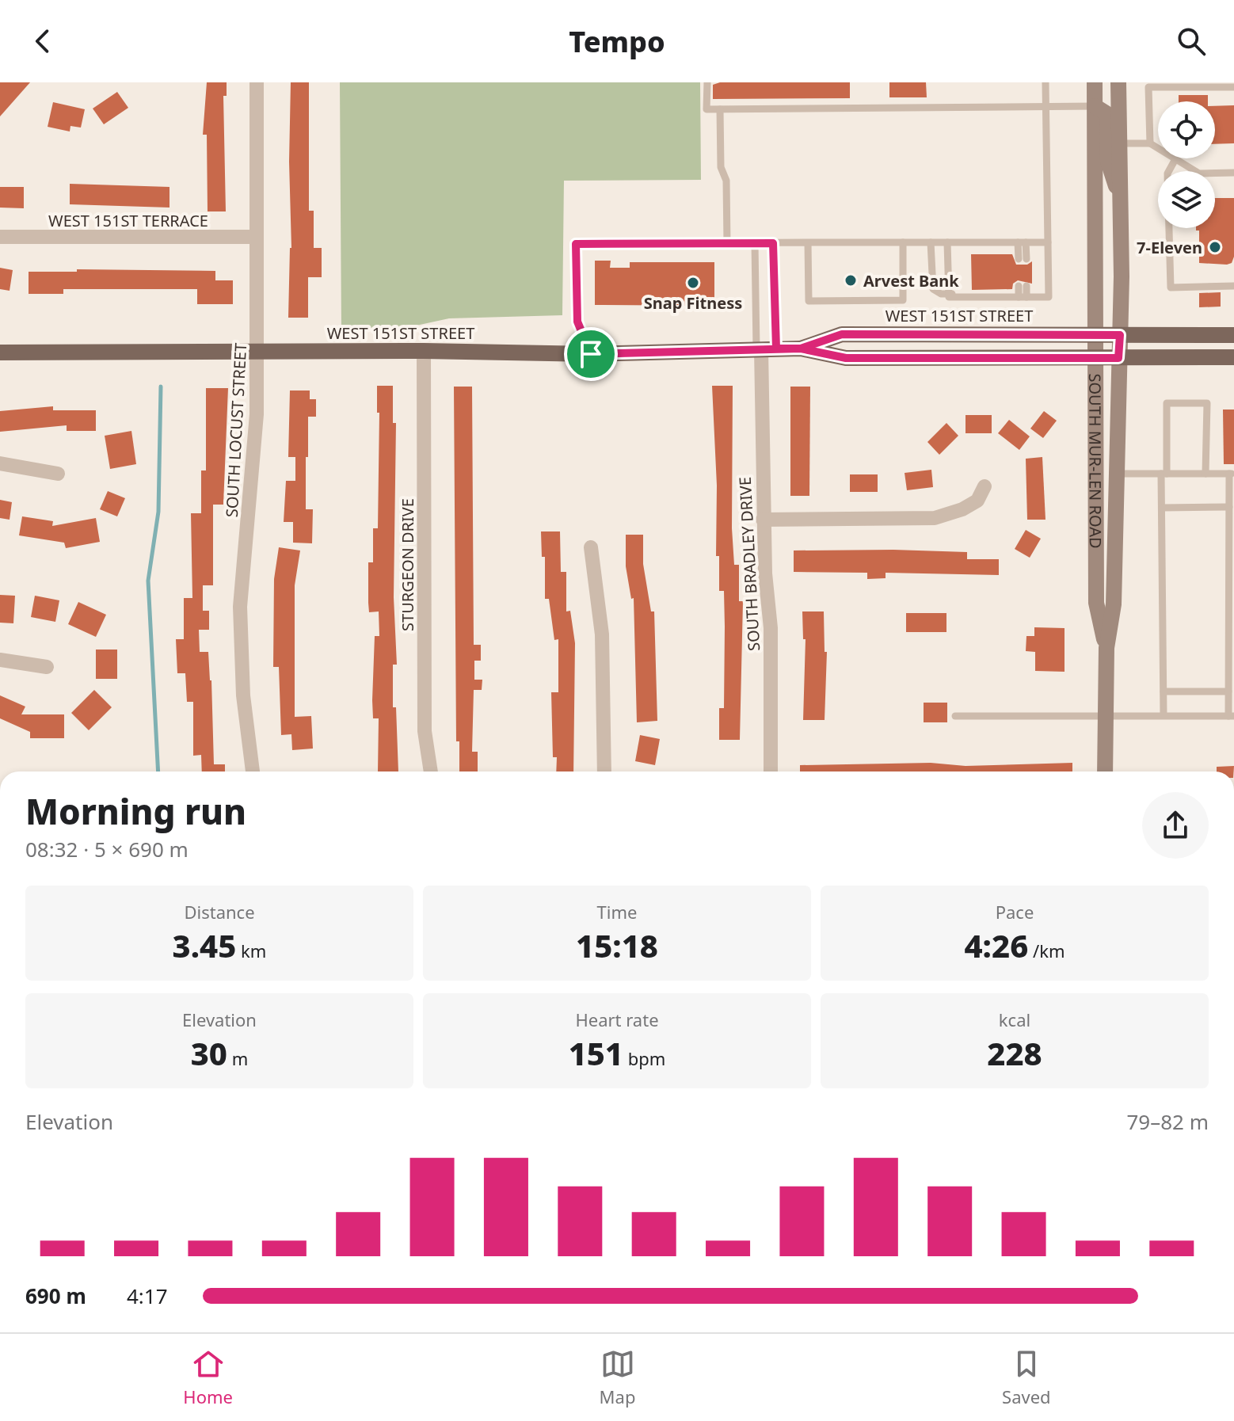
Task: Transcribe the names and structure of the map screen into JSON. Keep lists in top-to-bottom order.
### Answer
{
  "streets": {
    "main road": ["WEST 151ST STREET", "SOUTH MUR-LEN ROAD"],
    "street": [
      "WEST 151ST TERRACE",
      "SOUTH LOCUST STREET",
      "SOUTH BRADLEY DRIVE",
      "STURGEON DRIVE"
    ]
  },
  "crossings": [
    ["WEST 151ST TERRACE", "SOUTH LOCUST STREET"],
    ["WEST 151ST STREET", "SOUTH LOCUST STREET"],
    ["WEST 151ST STREET", "SOUTH MUR-LEN ROAD"],
    ["WEST 151ST STREET", "SOUTH BRADLEY DRIVE"],
    ["WEST 151ST STREET", "STURGEON DRIVE"]
  ],
  "places": ["7-Eleven", "Arvest Bank", "Snap Fitness"],
  "page": {
    "header": "Tempo",
    "heading": ["Morning run", "08:32 · 5 × 690 m"],
    "stats": [
      ["Distance", "3.45 km"],
      ["Time", "15:18"],
      ["Pace", "4:26 /km"],
      ["Elevation", "30 m"],
      ["Heart rate", "151 bpm"],
      ["kcal", "228"]
    ],
    "chart": ["Elevation", "79–82 m"],
    "list": [
      {
        "name": "690 m",
        "note": "4:17"
      }
    ],
    "tabs": ["Home", "Map", "Saved"]
  }
}
